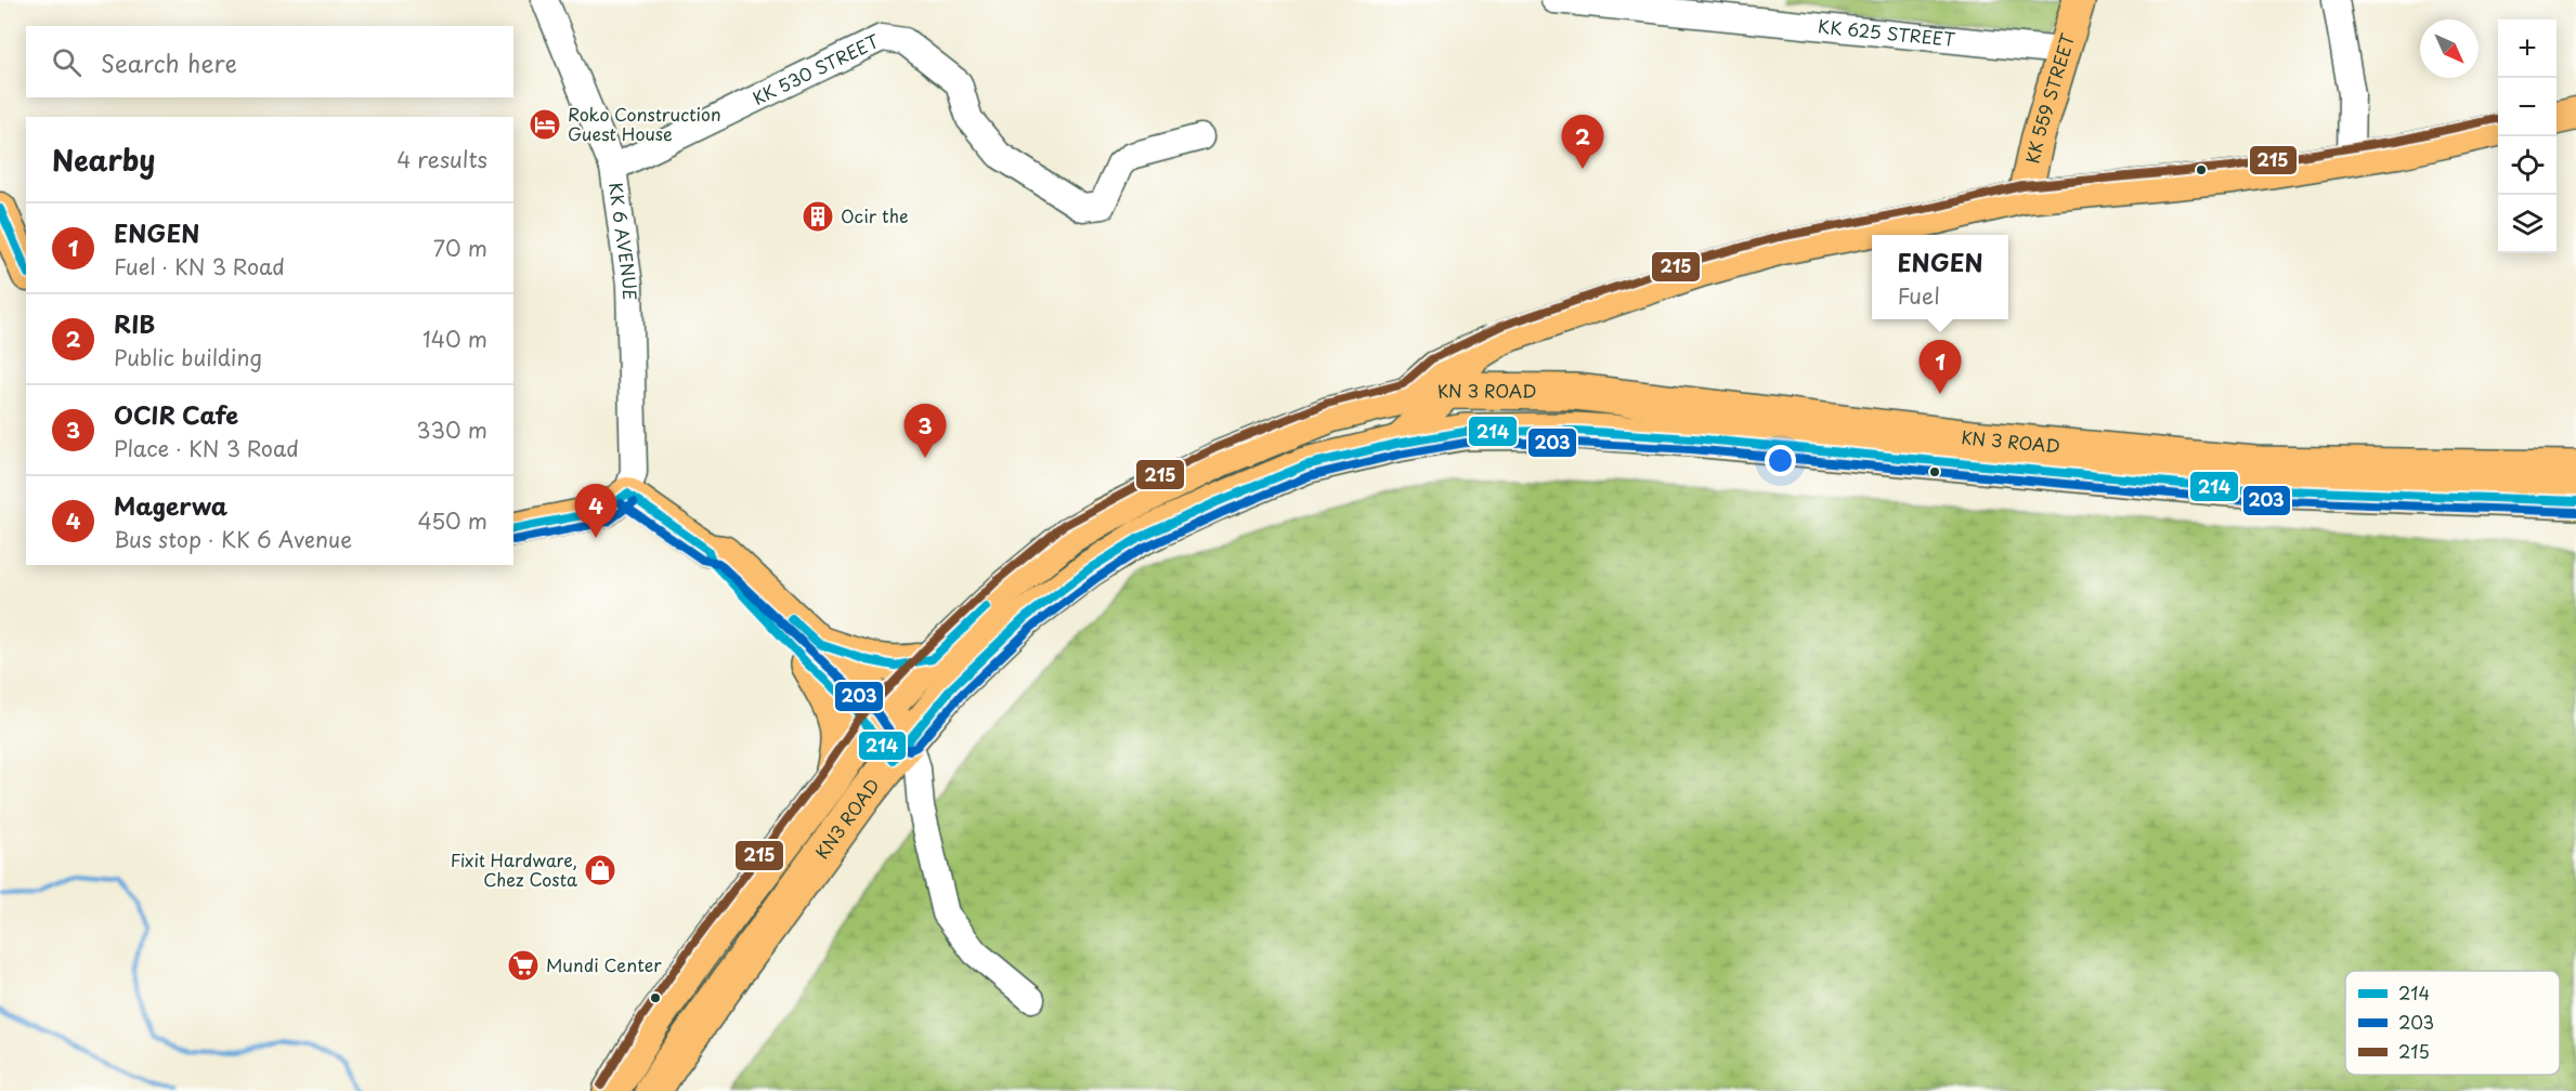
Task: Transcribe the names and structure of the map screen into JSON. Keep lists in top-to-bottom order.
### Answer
{
  "streets": {
    "highway": ["KN 3 ROAD", "KN3 ROAD"],
    "main road": ["KK 559 STREET"],
    "street": ["KK 625 STREET", "KK 530 STREET", "KK 6 AVENUE"]
  },
  "crossings": [
    ["KK 625 STREET", "KK 559 STREET"],
    ["KK 530 STREET", "KK 6 AVENUE"]
  ],
  "places": {
    "hotel": ["Roko Construction Guest House"],
    "building": ["Ocir the"],
    "shop": ["Fixit Hardware, Chez Costa"],
    "supermarket": ["Mundi Center"]
  },
  "lines": ["transit line 215", "transit line 214", "transit line 203"],
  "legend": ["214", "203", "215"],
  "north": "bottom right",
  "page": {
    "map_buttons": ["+", "−"],
    "search": "Search here",
    "pins": [
      "2",
      "1",
      "3",
      "4"
    ],
    "heading": ["Nearby", "4 results"],
    "list": [
      {
        "mark": "1",
        "name": "ENGEN",
        "note": "Fuel · KN 3 Road",
        "value": "70 m"
      },
      {
        "mark": "2",
        "name": "RIB",
        "note": "Public building",
        "value": "140 m"
      },
      {
        "mark": "3",
        "name": "OCIR Cafe",
        "note": "Place · KN 3 Road",
        "value": "330 m"
      },
      {
        "mark": "4",
        "name": "Magerwa",
        "note": "Bus stop · KK 6 Avenue",
        "value": "450 m"
      }
    ],
    "popup": ["ENGEN", "Fuel"]
  }
}
